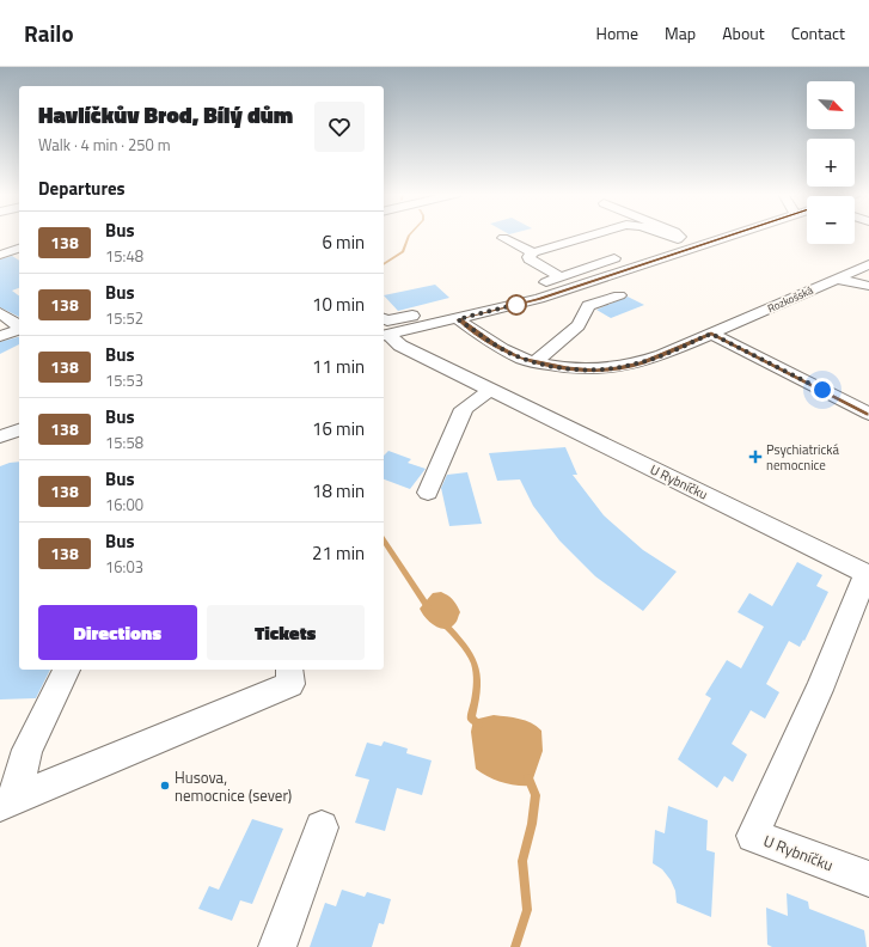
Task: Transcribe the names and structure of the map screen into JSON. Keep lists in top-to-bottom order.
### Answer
{
  "streets": {
    "street": ["Rozkošská", "U Rybníčku"]
  },
  "places": {
    "health": ["Psychiatrická nemocnice"],
    "other": ["Husova, nemocnice (sever)"]
  },
  "lines": ["bus line 138"],
  "north": "bottom right",
  "page": {
    "header": "Railo",
    "nav": [
      "Home",
      "Map",
      "About",
      "Contact"
    ],
    "map_buttons": ["+", "−"],
    "heading": [
      ["Havlíčkův Brod, Bílý dům", "Walk · 4 min · 250 m"],
      "Departures"
    ],
    "list": [
      {
        "mark": "138",
        "name": "Bus",
        "note": "15:48",
        "value": "6 min"
      },
      {
        "mark": "138",
        "name": "Bus",
        "note": "15:52",
        "value": "10 min"
      },
      {
        "mark": "138",
        "name": "Bus",
        "note": "15:53",
        "value": "11 min"
      },
      {
        "mark": "138",
        "name": "Bus",
        "note": "15:58",
        "value": "16 min"
      },
      {
        "mark": "138",
        "name": "Bus",
        "note": "16:00",
        "value": "18 min"
      },
      {
        "mark": "138",
        "name": "Bus",
        "note": "16:03",
        "value": "21 min"
      }
    ],
    "buttons": ["Directions", "Tickets"]
  }
}
